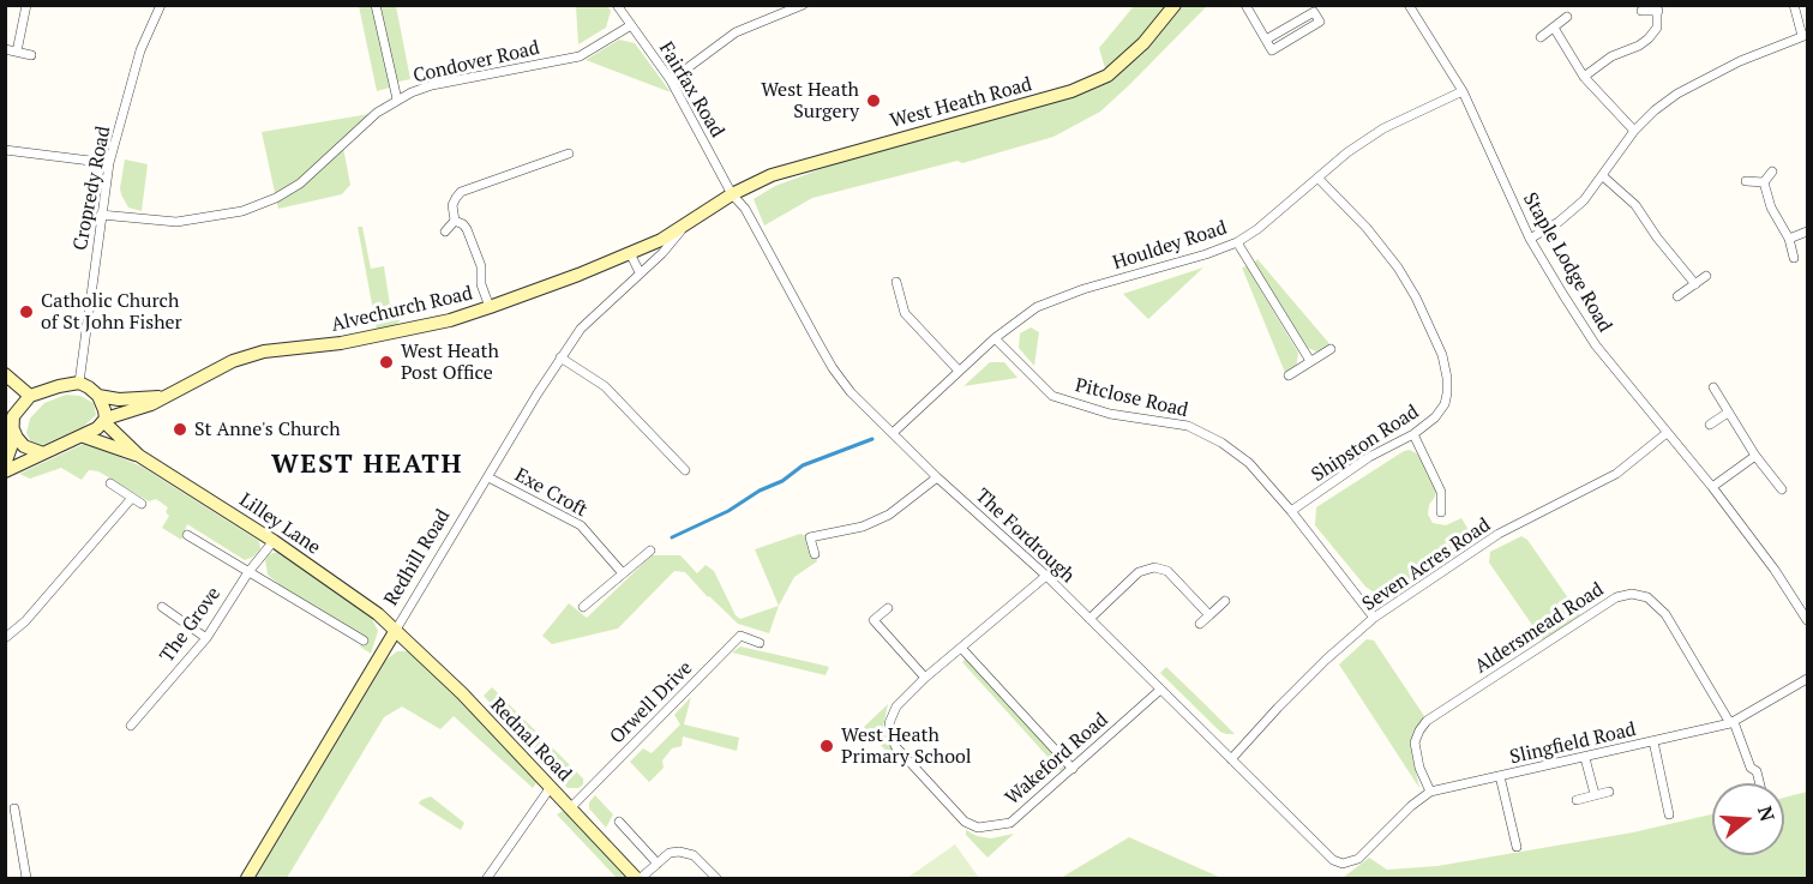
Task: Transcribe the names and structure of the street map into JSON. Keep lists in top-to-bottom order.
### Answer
{
  "streets": {
    "street": [
      "Condover Road",
      "Fairfax Road",
      "West Heath Road",
      "Cropredy Road",
      "Houldey Road",
      "Staple Lodge Road",
      "Alvechurch Road",
      "Pitclose Road",
      "Shipston Road",
      "Exe Croft",
      "Lilley Lane",
      "The Fordrough",
      "Redhill Road",
      "Seven Acres Road",
      "The Grove",
      "Aldersmead Road",
      "Orwell Drive",
      "Rednal Road",
      "Slingfield Road",
      "Wakeford Road"
    ]
  },
  "crossings": [
    ["Condover Road", "Fairfax Road"],
    ["Condover Road", "Cropredy Road"],
    ["Fairfax Road", "West Heath Road"],
    ["Fairfax Road", "The Fordrough"],
    ["Fairfax Road", "Redhill Road"],
    ["West Heath Road", "The Fordrough"],
    ["West Heath Road", "Redhill Road"],
    ["Cropredy Road", "Alvechurch Road"],
    ["Cropredy Road", "Lilley Lane"],
    ["Houldey Road", "Staple Lodge Road"],
    ["Houldey Road", "Pitclose Road"],
    ["Houldey Road", "Shipston Road"],
    ["Houldey Road", "The Fordrough"],
    ["Staple Lodge Road", "Seven Acres Road"],
    ["Alvechurch Road", "Lilley Lane"],
    ["Alvechurch Road", "Redhill Road"],
    ["Pitclose Road", "Shipston Road"],
    ["Pitclose Road", "Seven Acres Road"],
    ["Exe Croft", "Redhill Road"],
    ["Lilley Lane", "Redhill Road"],
    ["Lilley Lane", "The Grove"],
    ["Lilley Lane", "Rednal Road"],
    ["The Fordrough", "Redhill Road"],
    ["The Fordrough", "Seven Acres Road"],
    ["The Fordrough", "Slingfield Road"],
    ["The Fordrough", "Wakeford Road"],
    ["Redhill Road", "Rednal Road"],
    ["Aldersmead Road", "Slingfield Road"],
    ["Orwell Drive", "Rednal Road"]
  ],
  "districts": ["WEST HEATH"],
  "places": [
    "West Heath Surgery",
    "Catholic Church of St John Fisher",
    "West Heath Post Office",
    "St Anne's Church",
    "West Heath Primary School"
  ],
  "north": "right"
}
